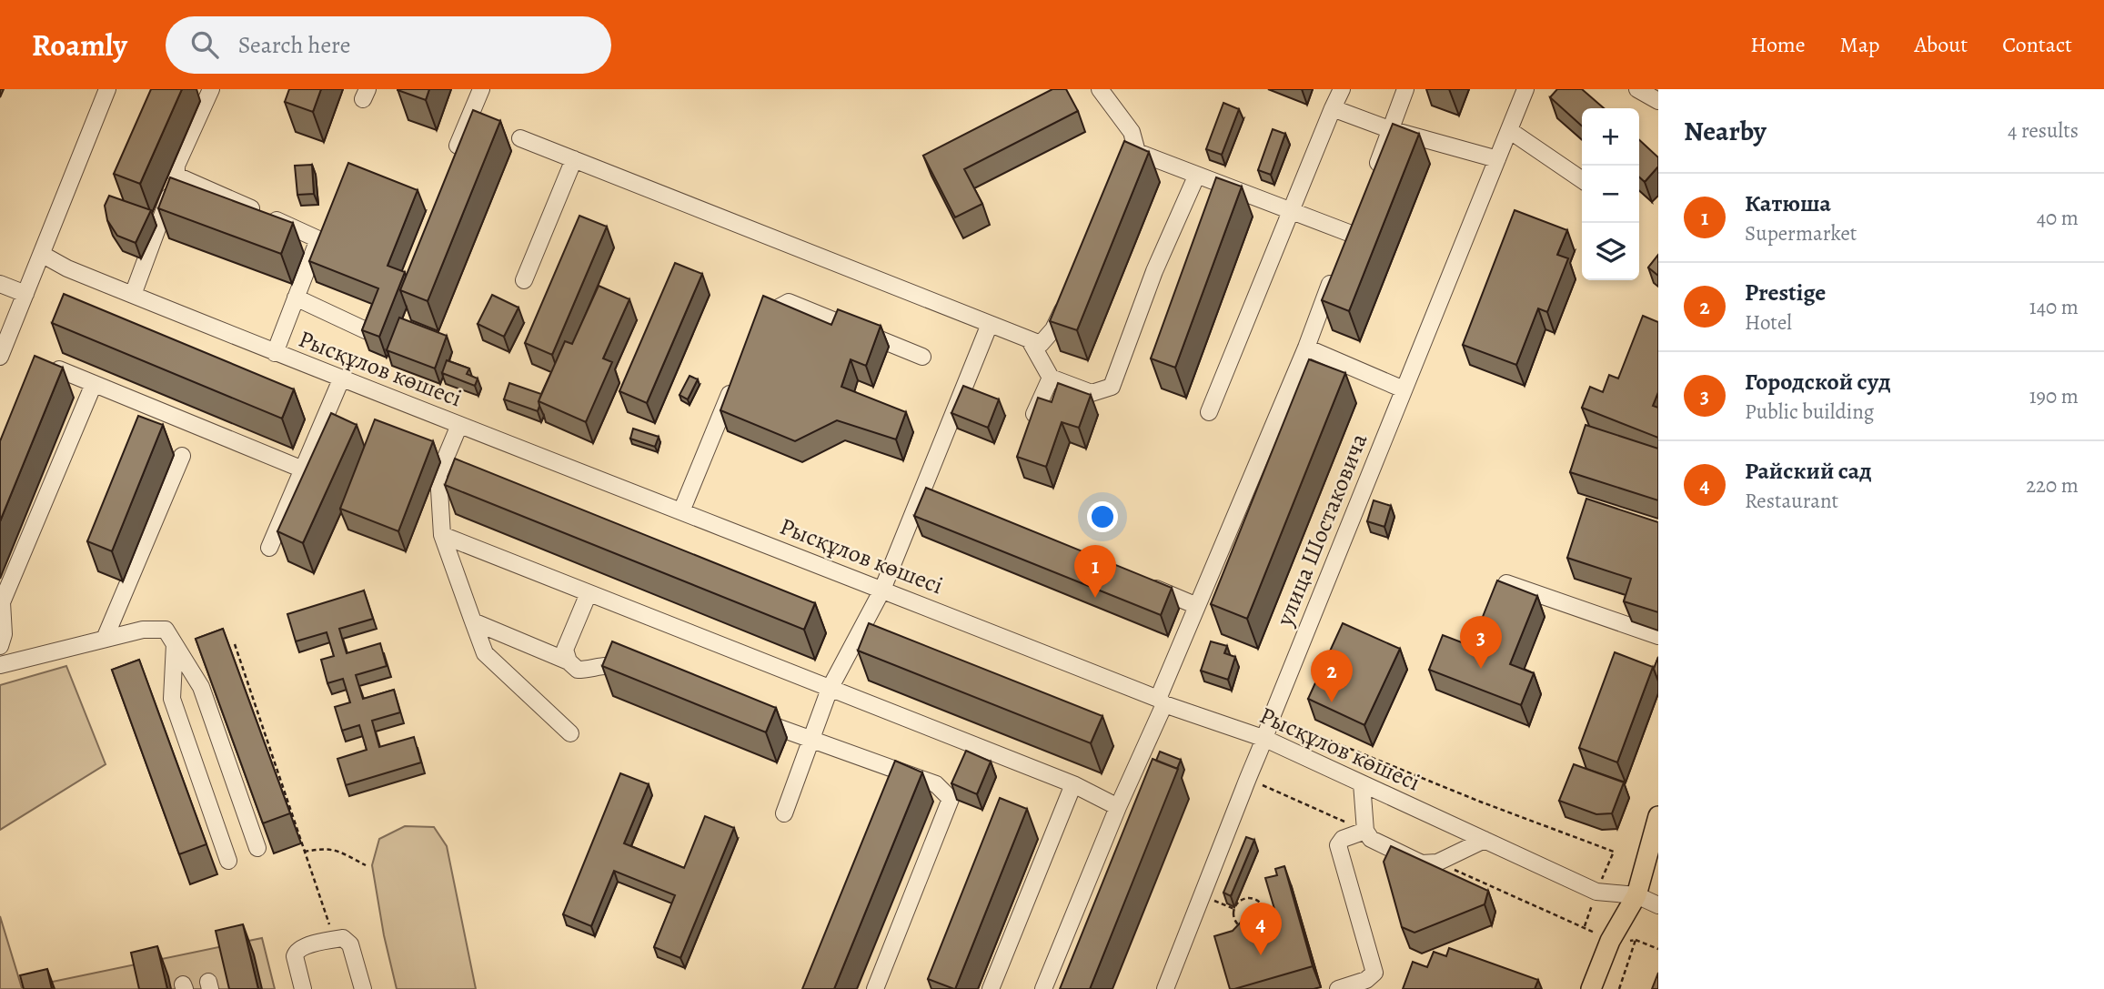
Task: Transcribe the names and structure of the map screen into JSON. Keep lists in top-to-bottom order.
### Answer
{
  "streets": {
    "street": ["Рысқұлов көшесі", "улица Шостаковича"]
  },
  "crossings": [
    ["Рысқұлов көшесі", "улица Шостаковича"]
  ],
  "page": {
    "header": "Roamly",
    "search": "Search here",
    "nav": [
      "Home",
      "Map",
      "About",
      "Contact"
    ],
    "heading": ["Nearby", "4 results"],
    "map_buttons": ["+", "−"],
    "list": [
      {
        "mark": "1",
        "name": "Катюша",
        "note": "Supermarket",
        "value": "40 m"
      },
      {
        "mark": "2",
        "name": "Prestige",
        "note": "Hotel",
        "value": "140 m"
      },
      {
        "mark": "3",
        "name": "Городской суд",
        "note": "Public building",
        "value": "190 m"
      },
      {
        "mark": "4",
        "name": "Райский сад",
        "note": "Restaurant",
        "value": "220 m"
      }
    ],
    "pins": [
      "1",
      "3",
      "2",
      "4"
    ]
  }
}
